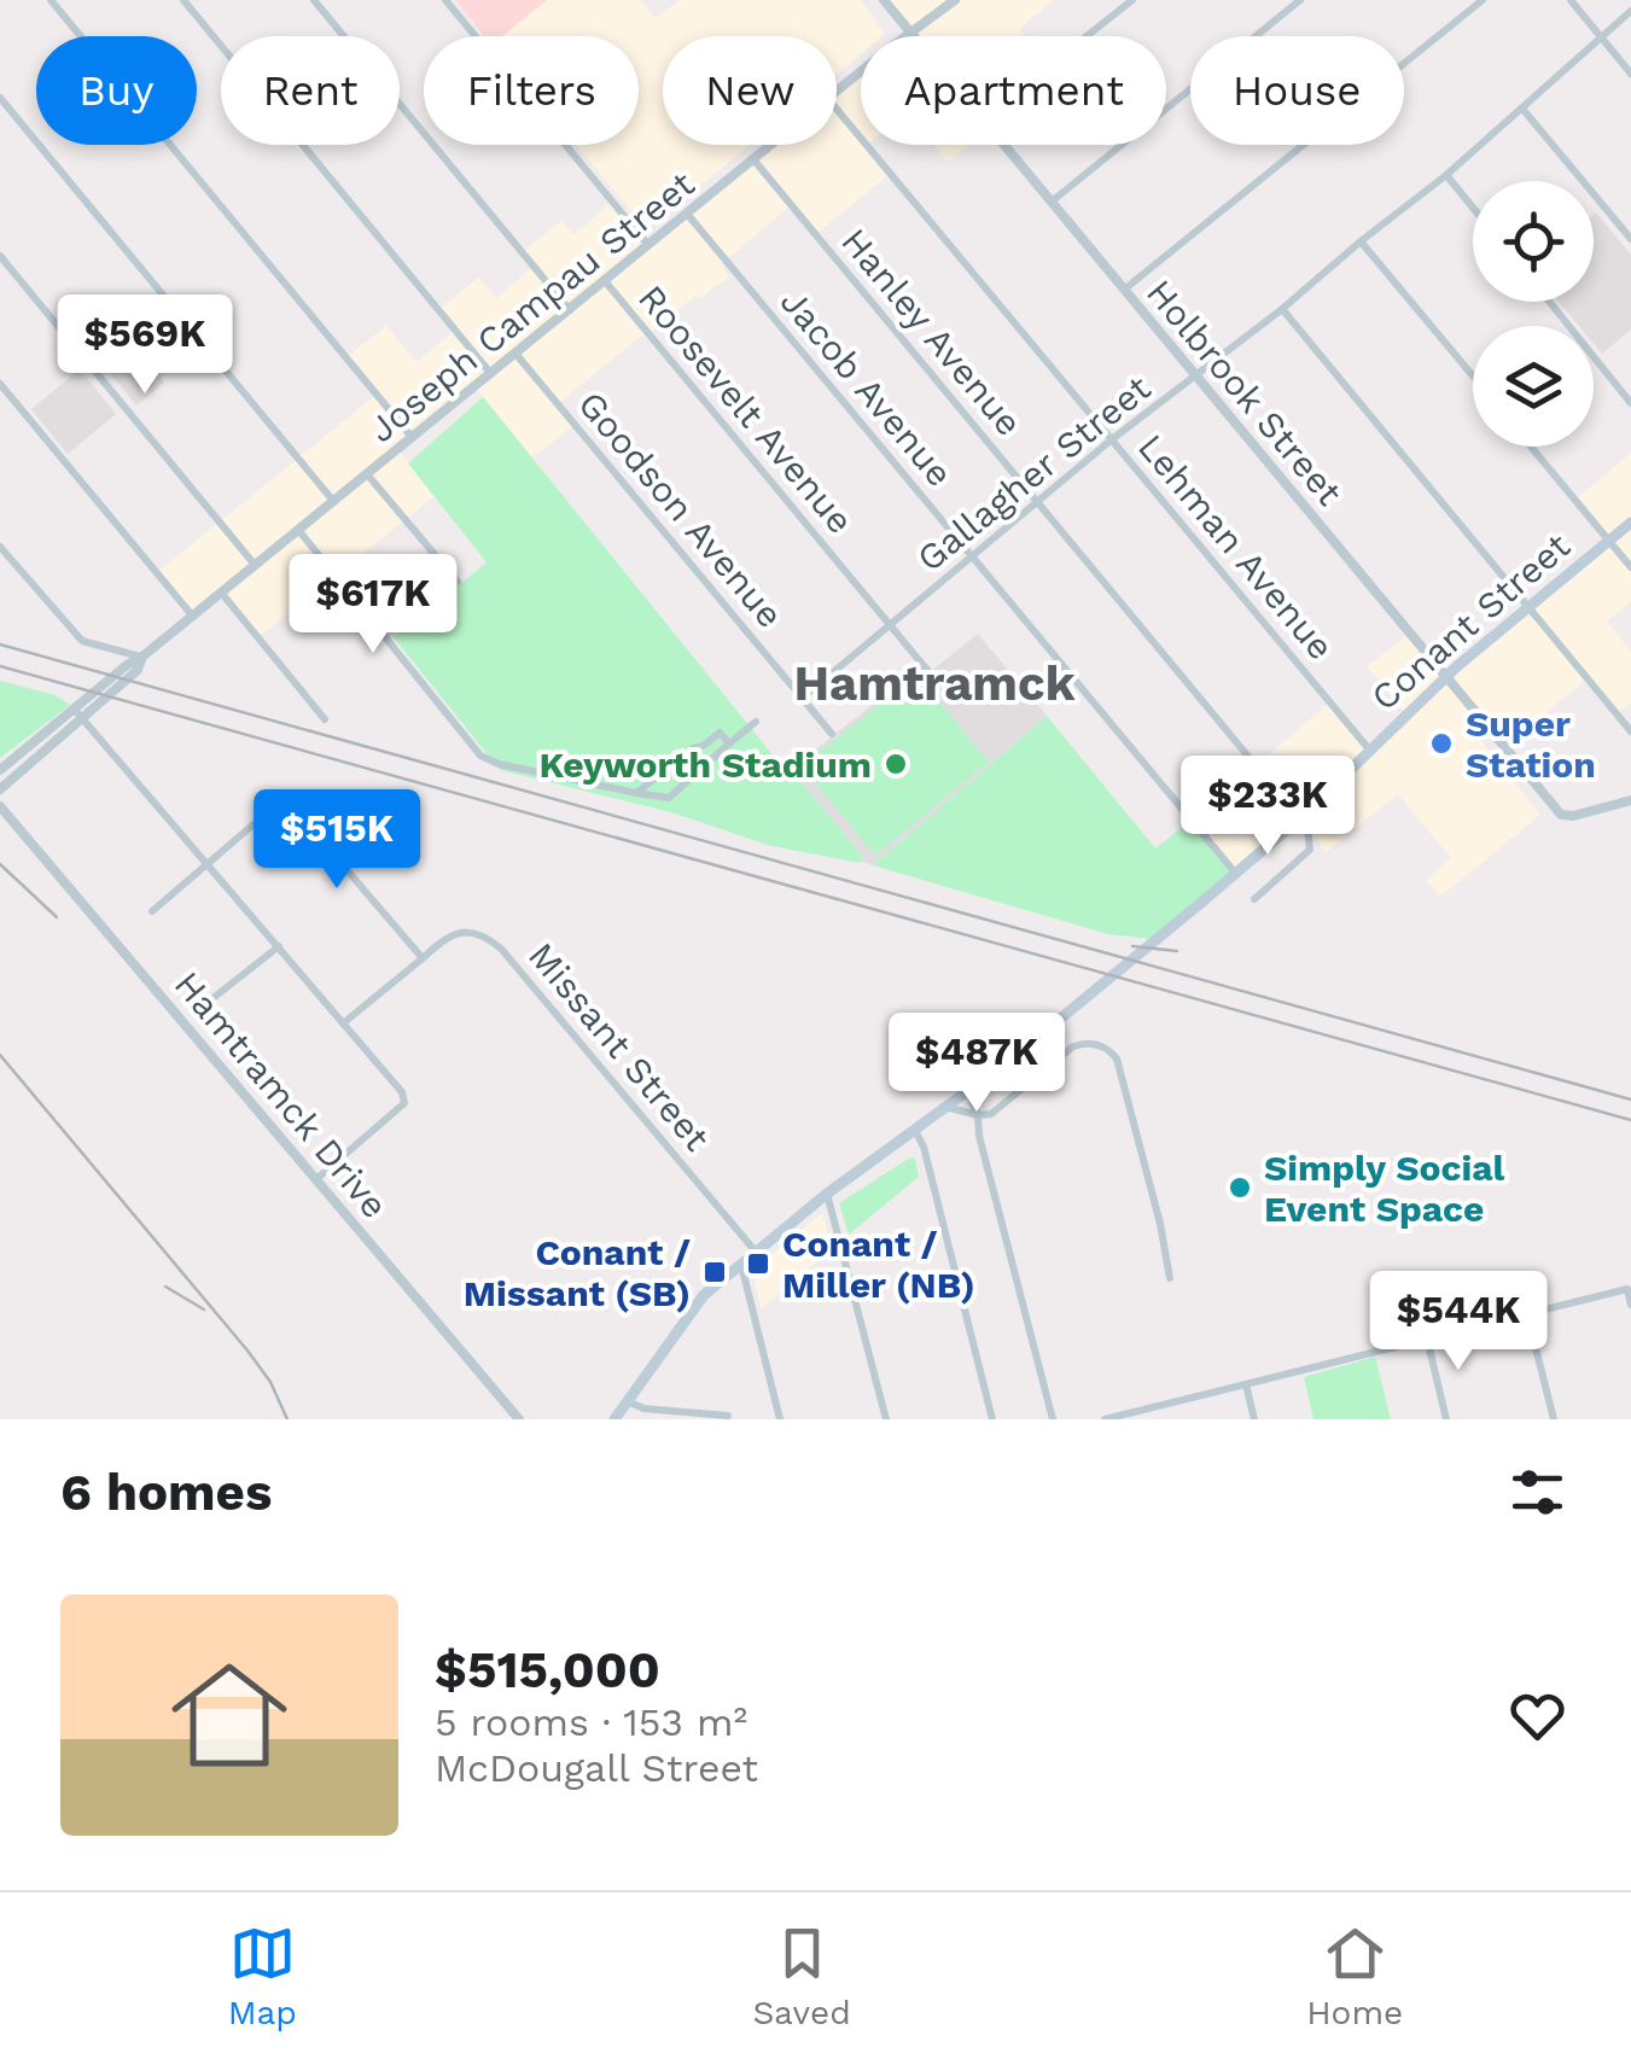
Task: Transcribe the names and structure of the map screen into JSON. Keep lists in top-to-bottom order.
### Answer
{
  "streets": {
    "main road": ["Conant Street"],
    "street": [
      "Joseph Campau Street",
      "Hanley Avenue",
      "Jacob Avenue",
      "Holbrook Street",
      "Roosevelt Avenue",
      "Gallagher Street",
      "Goodson Avenue",
      "Lehman Avenue",
      "Missant Street",
      "Hamtramck Drive"
    ]
  },
  "crossings": [
    ["Joseph Campau Street", "Hanley Avenue"],
    ["Joseph Campau Street", "Jacob Avenue"],
    ["Joseph Campau Street", "Holbrook Street"],
    ["Joseph Campau Street", "Roosevelt Avenue"],
    ["Joseph Campau Street", "Goodson Avenue"],
    ["Hanley Avenue", "Gallagher Street"],
    ["Hanley Avenue", "Conant Street"],
    ["Jacob Avenue", "Gallagher Street"],
    ["Jacob Avenue", "Conant Street"],
    ["Holbrook Street", "Gallagher Street"],
    ["Holbrook Street", "Conant Street"],
    ["Roosevelt Avenue", "Gallagher Street"],
    ["Gallagher Street", "Goodson Avenue"],
    ["Gallagher Street", "Lehman Avenue"],
    ["Lehman Avenue", "Conant Street"],
    ["Conant Street", "Missant Street"]
  ],
  "districts": ["Hamtramck"],
  "places": {
    "other": ["Super Station", "Keyworth Stadium", "Simply Social Event Space"],
    "transit": ["Conant / Miller (NB)", "Conant / Missant (SB)"]
  },
  "page": {
    "chip": [
      "Buy",
      "Rent",
      "Filters",
      "New",
      "Apartment",
      "House"
    ],
    "price": [
      "$569K",
      "$617K",
      "$233K",
      "$515K",
      "$487K",
      "$544K"
    ],
    "heading": "6 homes",
    "list": [
      {
        "name": "$515,000",
        "note": "5 rooms · 153 m² · McDougall Street"
      }
    ],
    "tabs": ["Map", "Saved", "Home"]
  }
}
